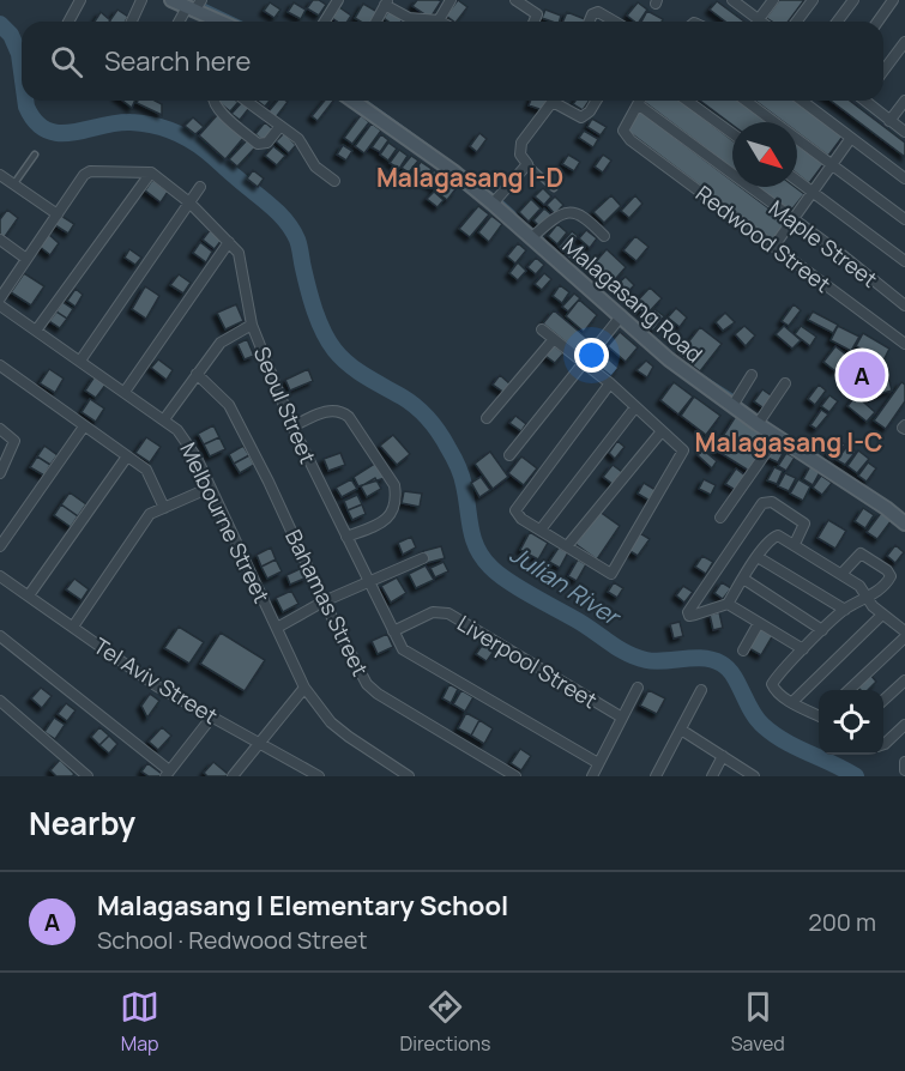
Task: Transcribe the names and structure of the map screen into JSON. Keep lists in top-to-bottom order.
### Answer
{
  "streets": {
    "main road": ["Malagasang Road"],
    "street": [
      "Redwood Street",
      "Maple Street",
      "Seoul Street",
      "Melbourne Street",
      "Bahamas Street",
      "Liverpool Street",
      "Tel Aviv Street"
    ]
  },
  "crossings": [
    ["Redwood Street", "Maple Street"],
    ["Seoul Street", "Liverpool Street"]
  ],
  "districts": ["Malagasang I-D", "Malagasang I-C"],
  "water": ["Julian River"],
  "north": "bottom right",
  "page": {
    "search": "Search here",
    "pins": "A",
    "heading": "Nearby",
    "list": [
      {
        "mark": "A",
        "name": "Malagasang I Elementary School",
        "note": "School · Redwood Street",
        "value": "200 m"
      }
    ],
    "nav": ["Map", "Directions", "Saved"]
  }
}
